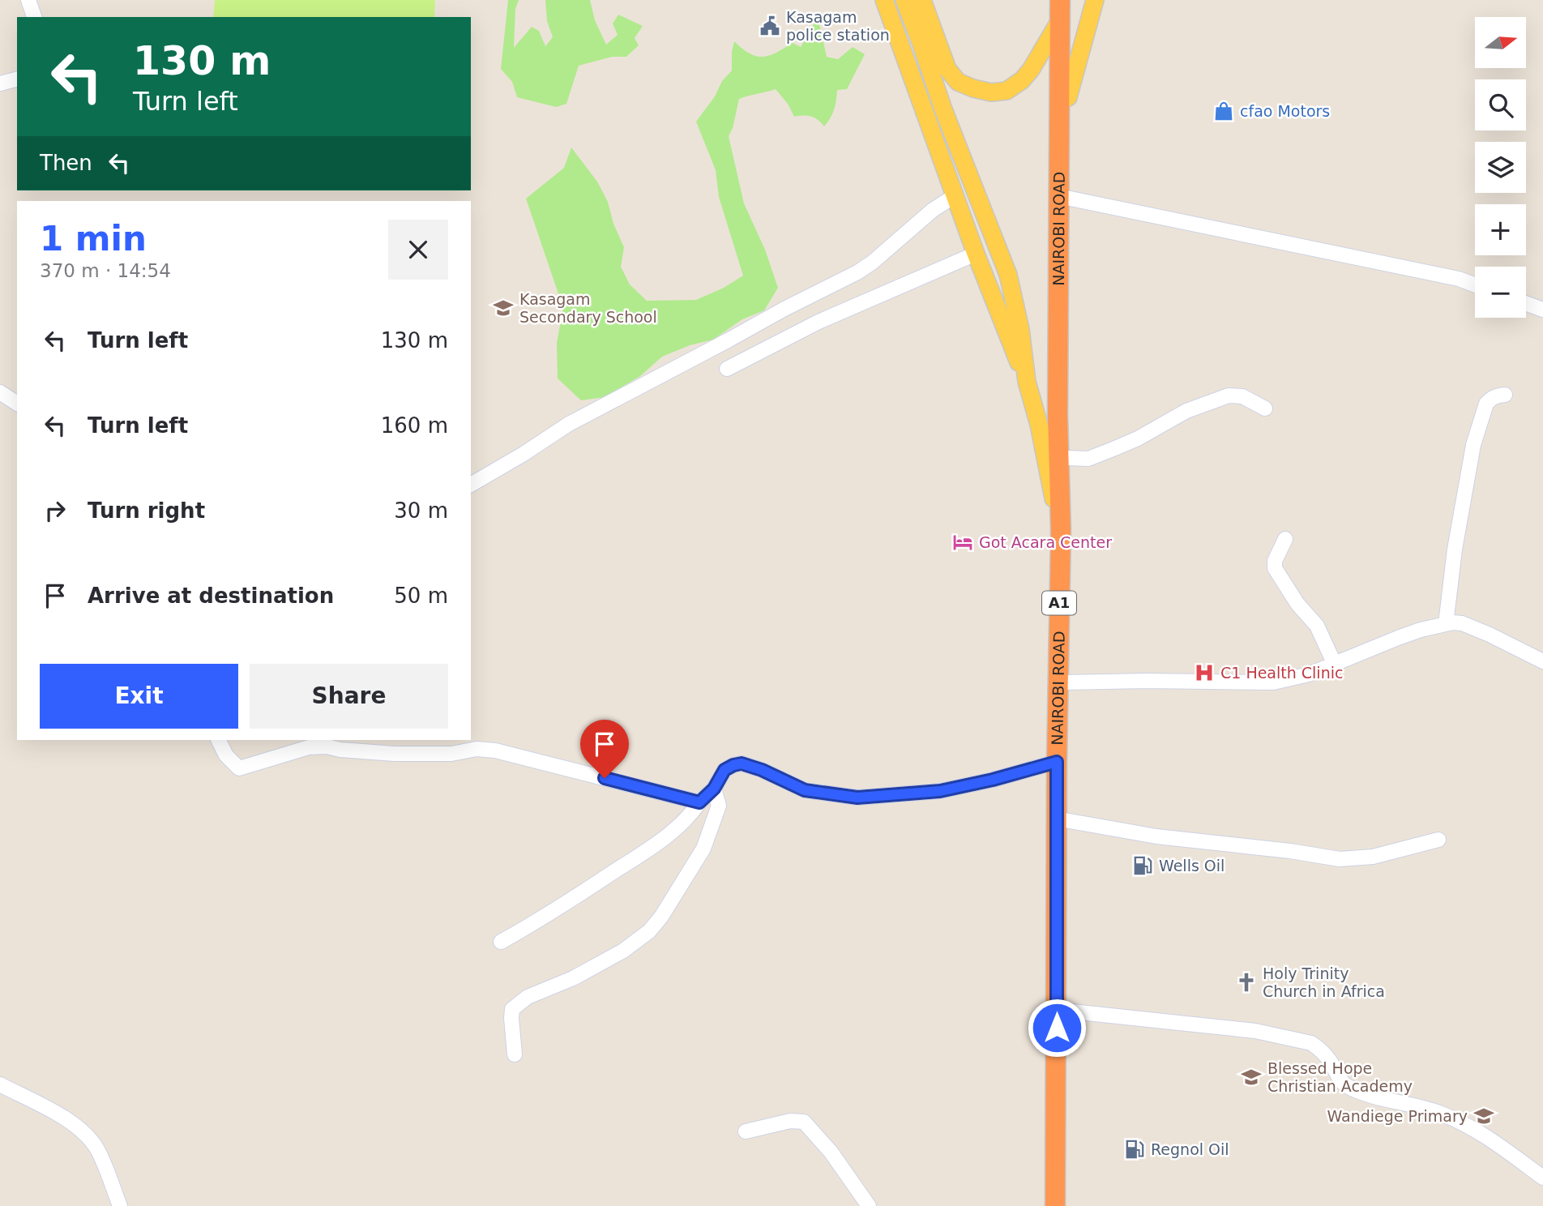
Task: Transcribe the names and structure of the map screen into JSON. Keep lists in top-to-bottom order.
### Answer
{
  "streets": {
    "highway": ["NAIROBI ROAD", "A1"]
  },
  "places": {
    "public building": ["Kasagam police station"],
    "shop": ["cfao Motors"],
    "school or university": ["Kasagam Secondary School", "Blessed Hope Christian Academy", "Wandiege Primary"],
    "hotel": ["Got Acara Center"],
    "hospital": ["C1 Health Clinic"],
    "fuel station": ["Wells Oil", "Regnol Oil"],
    "church": ["Holy Trinity Church in Africa"]
  },
  "north": "right",
  "page": {
    "map_buttons": ["+", "−"],
    "turn": ["130 m", "Turn left"],
    "then": "Then",
    "heading": ["1 min", "370 m · 14:54"],
    "list": [
      {
        "name": "Turn left",
        "value": "130 m"
      },
      {
        "name": "Turn left",
        "value": "160 m"
      },
      {
        "name": "Turn right",
        "value": "30 m"
      },
      {
        "name": "Arrive at destination",
        "value": "50 m"
      }
    ],
    "buttons": ["Exit", "Share"]
  }
}
